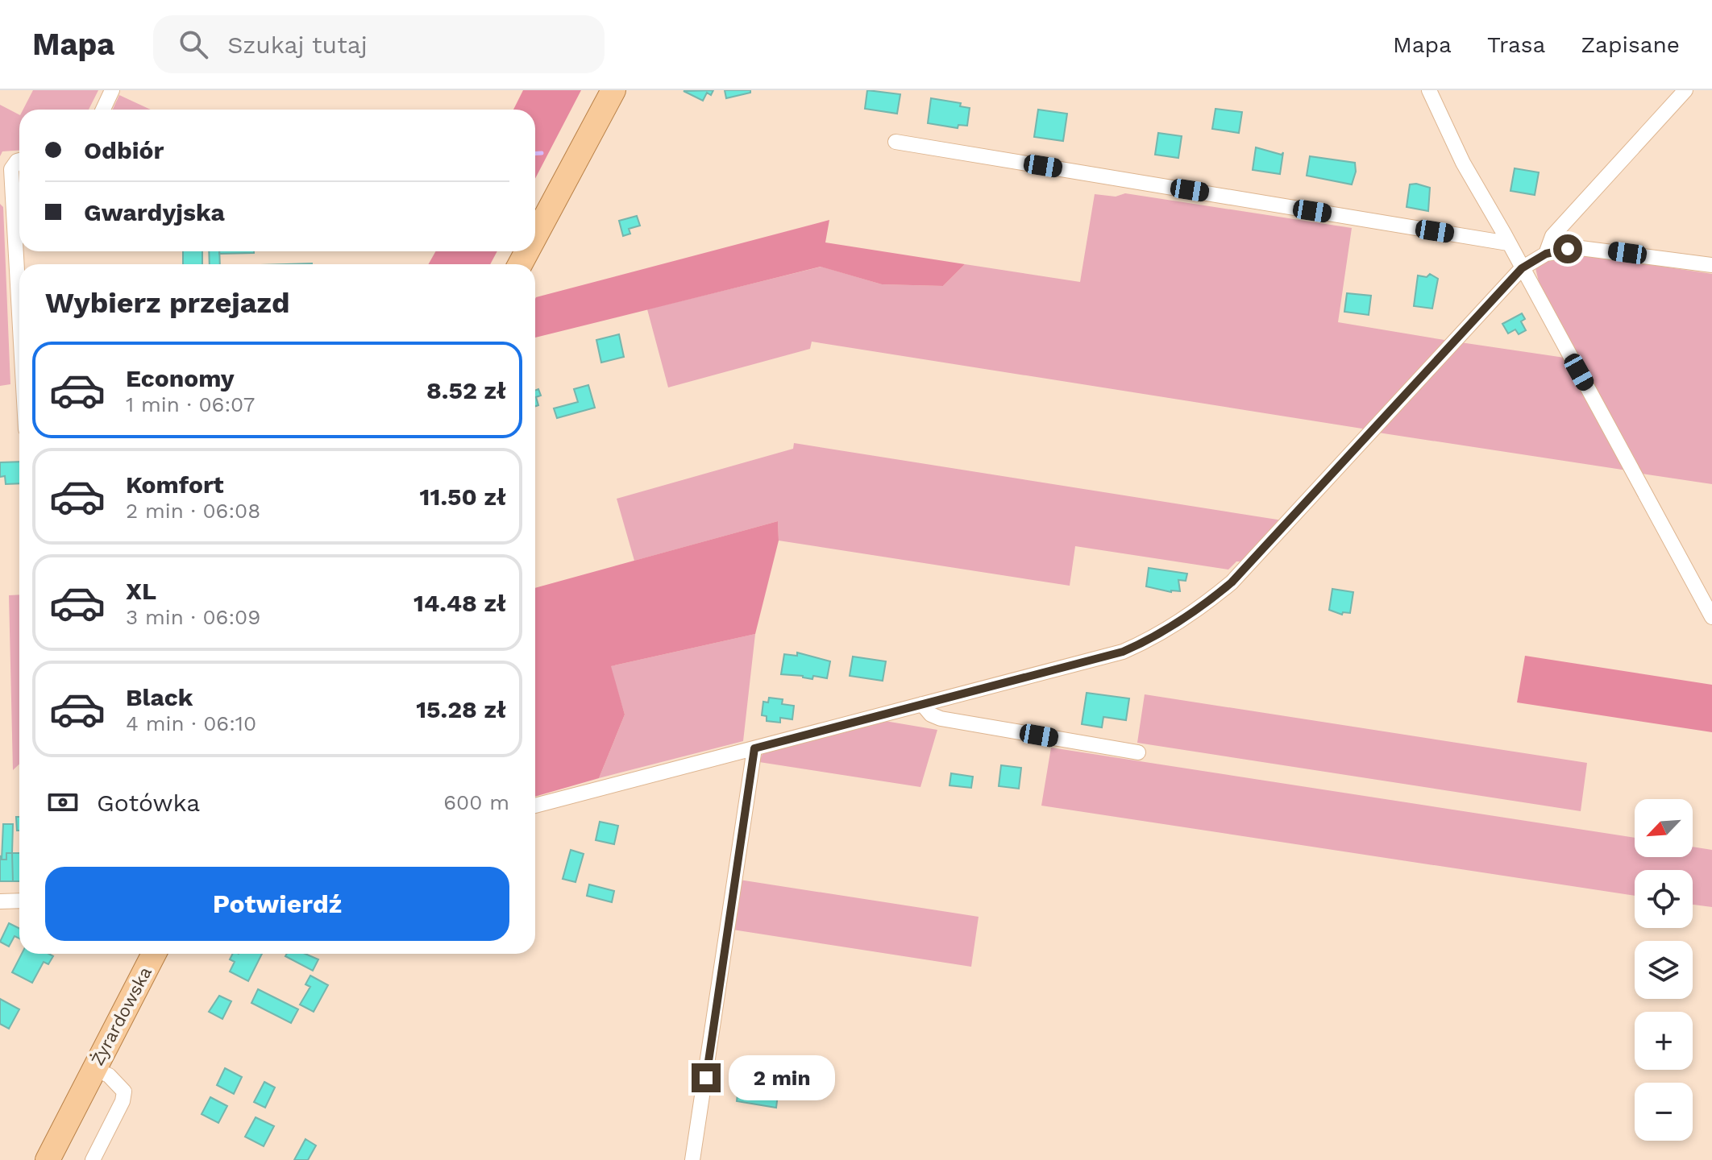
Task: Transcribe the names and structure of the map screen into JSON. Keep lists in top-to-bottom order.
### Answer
{
  "streets": {
    "main road": ["Żyrardowska"]
  },
  "north": "bottom left",
  "page": {
    "header": "Mapa",
    "search": "Szukaj tutaj",
    "nav": ["Mapa", "Trasa", "Zapisane"],
    "banner": ["Odbiór", "Gwardyjska"],
    "heading": "Wybierz przejazd",
    "list": [
      {
        "name": "Economy",
        "note": "1 min · 06:07",
        "value": "8.52 zł"
      },
      {
        "name": "Komfort",
        "note": "2 min · 06:08",
        "value": "11.50 zł"
      },
      {
        "name": "XL",
        "note": "3 min · 06:09",
        "value": "14.48 zł"
      },
      {
        "name": "Black",
        "note": "4 min · 06:10",
        "value": "15.28 zł"
      }
    ],
    "pay": ["Gotówka", "600 m"],
    "map_buttons": ["+", "−"],
    "buttons": "Potwierdź",
    "bubble": "2 min"
  }
}
